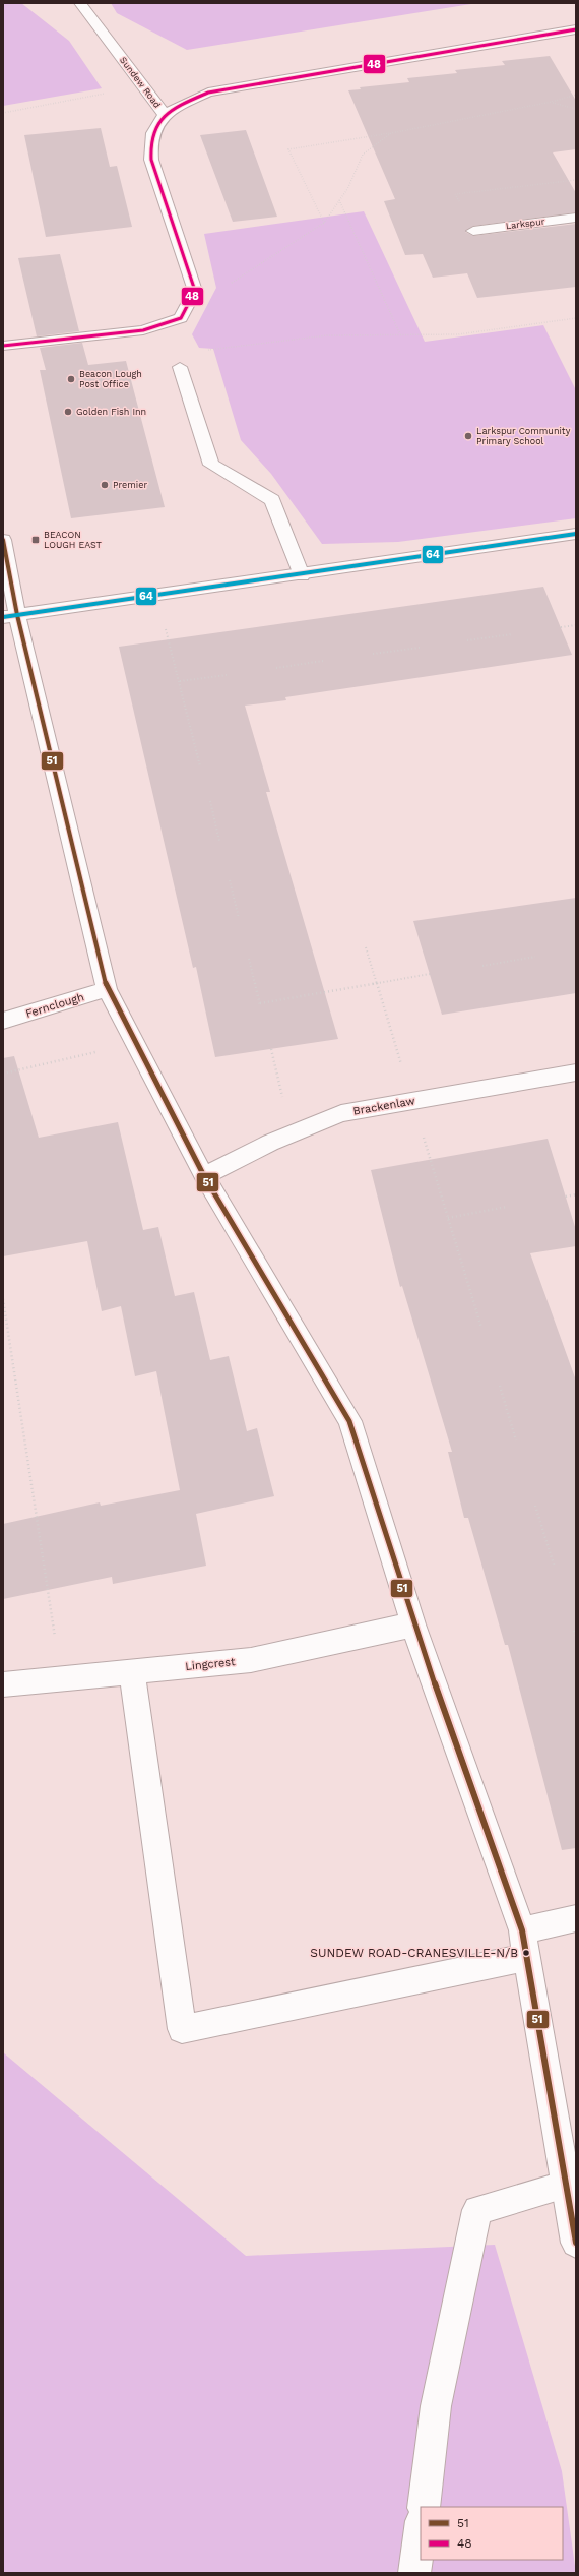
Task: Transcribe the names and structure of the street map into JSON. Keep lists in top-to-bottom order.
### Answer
{
  "streets": {
    "street": [
      "Sundew Road",
      "Larkspur",
      "Fernclough",
      "Brackenlaw",
      "Lingcrest"
    ]
  },
  "places": {
    "other": [
      "Beacon Lough Post Office",
      "Golden Fish Inn",
      "Larkspur Community Primary School",
      "Premier",
      "SUNDEW ROAD-CRANESVILLE-N/B"
    ],
    "transit": ["BEACON LOUGH EAST"]
  },
  "lines": ["transit line 48", "transit line 64", "transit line 51"],
  "legend": ["51", "48"]
}
